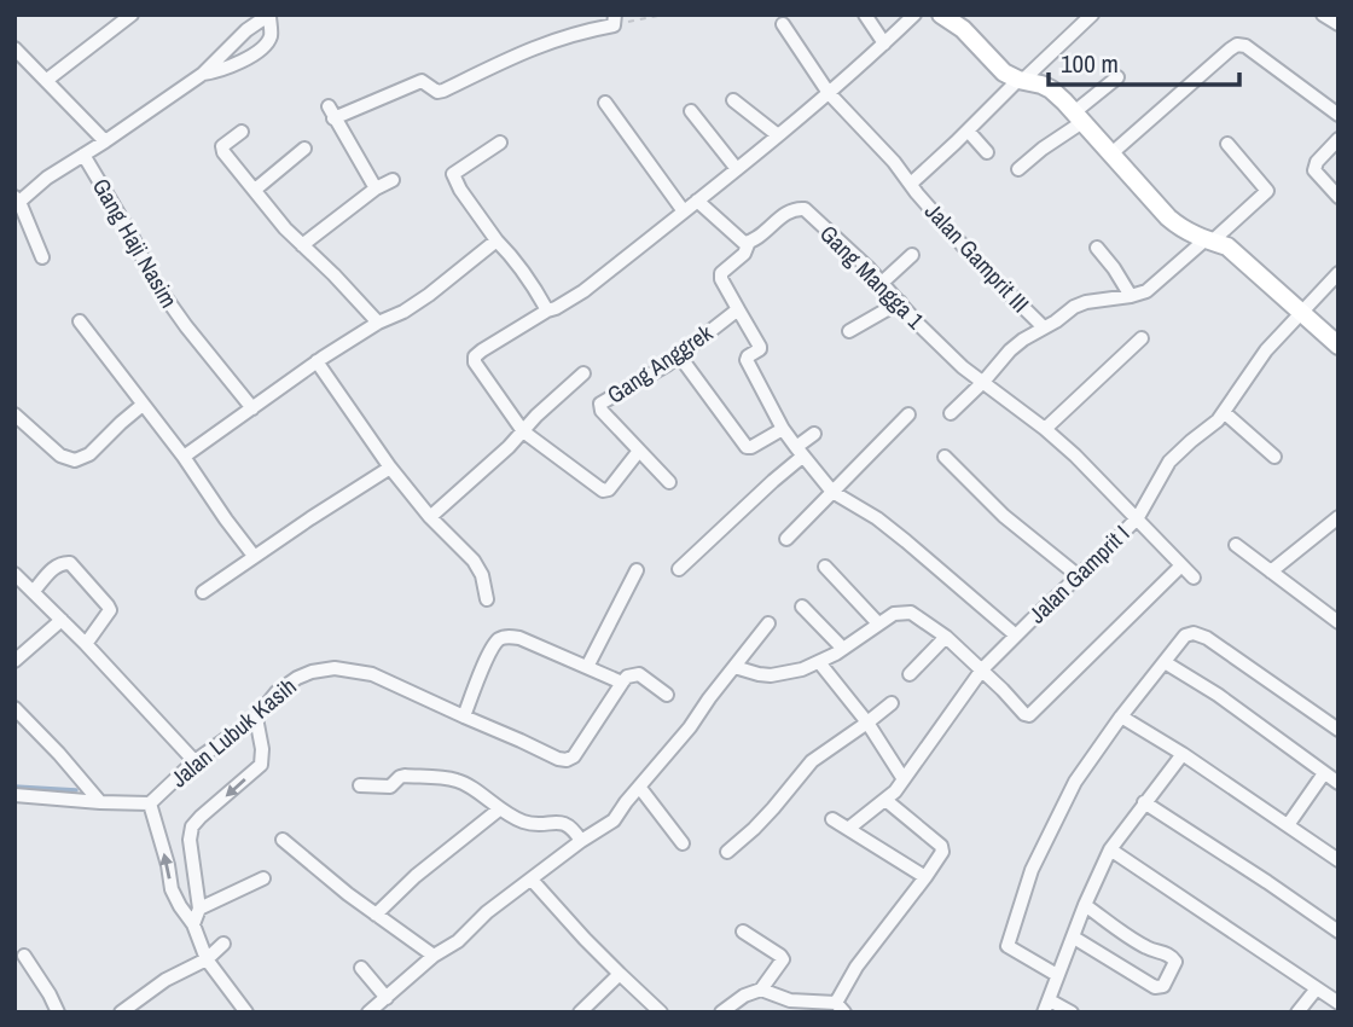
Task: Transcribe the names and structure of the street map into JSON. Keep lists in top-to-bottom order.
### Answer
{
  "streets": {
    "street": [
      "Gang Haji Nasim",
      "Jalan Gamprit III",
      "Gang Mangga 1",
      "Gang Anggrek",
      "Jalan Gamprit I",
      "Jalan Lubuk Kasih"
    ]
  },
  "crossings": [
    ["Gang Mangga 1", "Gang Anggrek"],
    ["Gang Mangga 1", "Jalan Gamprit I"]
  ],
  "scale_bar": "100 m"
}
